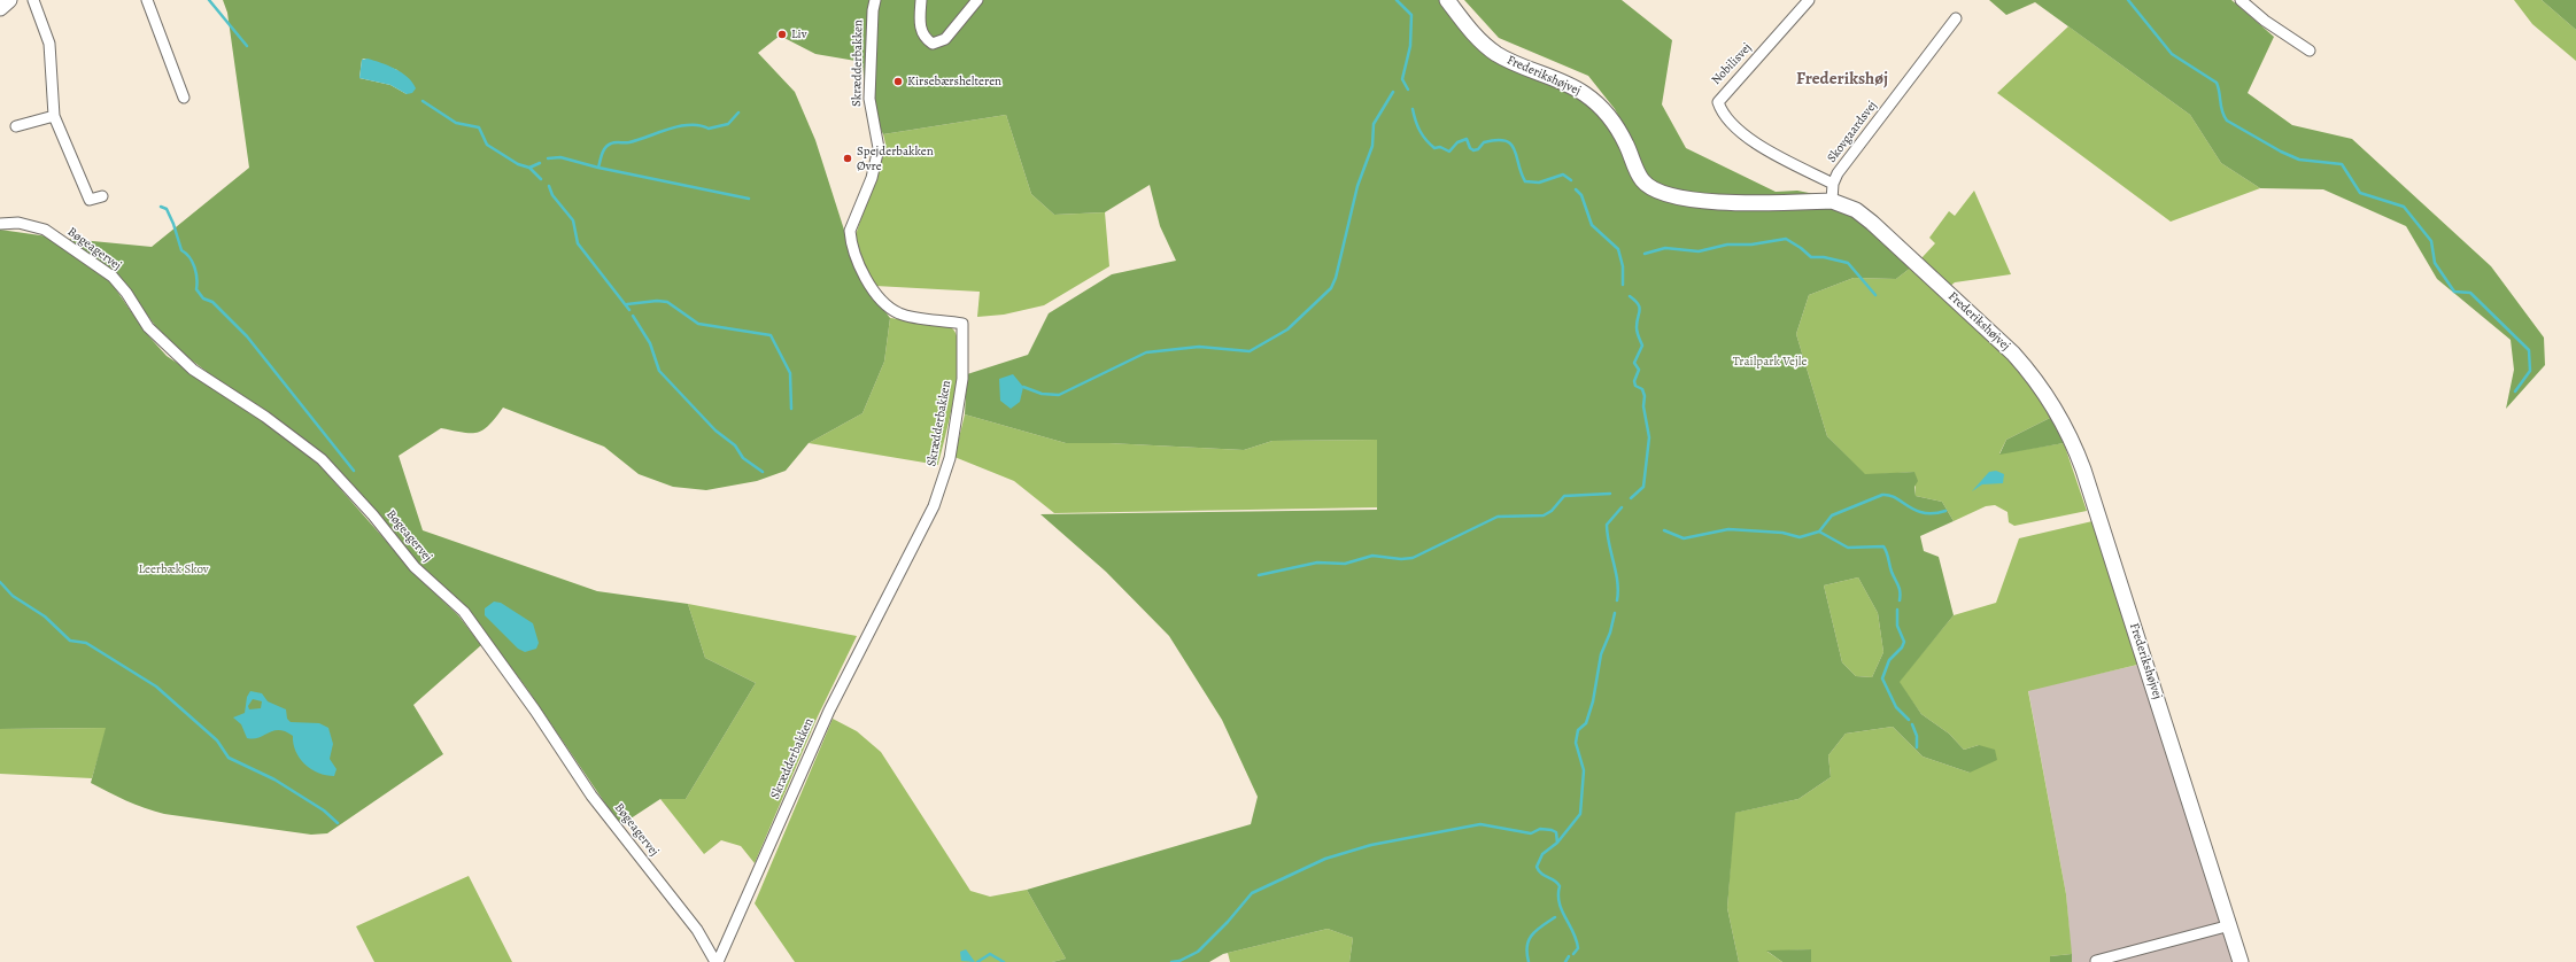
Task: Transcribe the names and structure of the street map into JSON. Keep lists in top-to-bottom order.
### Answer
{
  "streets": {
    "street": [
      "Skrædderbakken",
      "Nobilisvej",
      "Frederikshøjvej",
      "Skovgaardsvej",
      "Bøgeagervej"
    ]
  },
  "crossings": [
    ["Skrædderbakken", "Bøgeagervej"],
    ["Nobilisvej", "Skovgaardsvej"],
    ["Frederikshøjvej", "Skovgaardsvej"]
  ],
  "districts": ["Frederikshøj"],
  "parks": ["Trailpark Vejle", "Leerbæk Skov"],
  "places": ["Liv", "Kirsebærshelteren", "Spejderbakken Øvre"]
}
